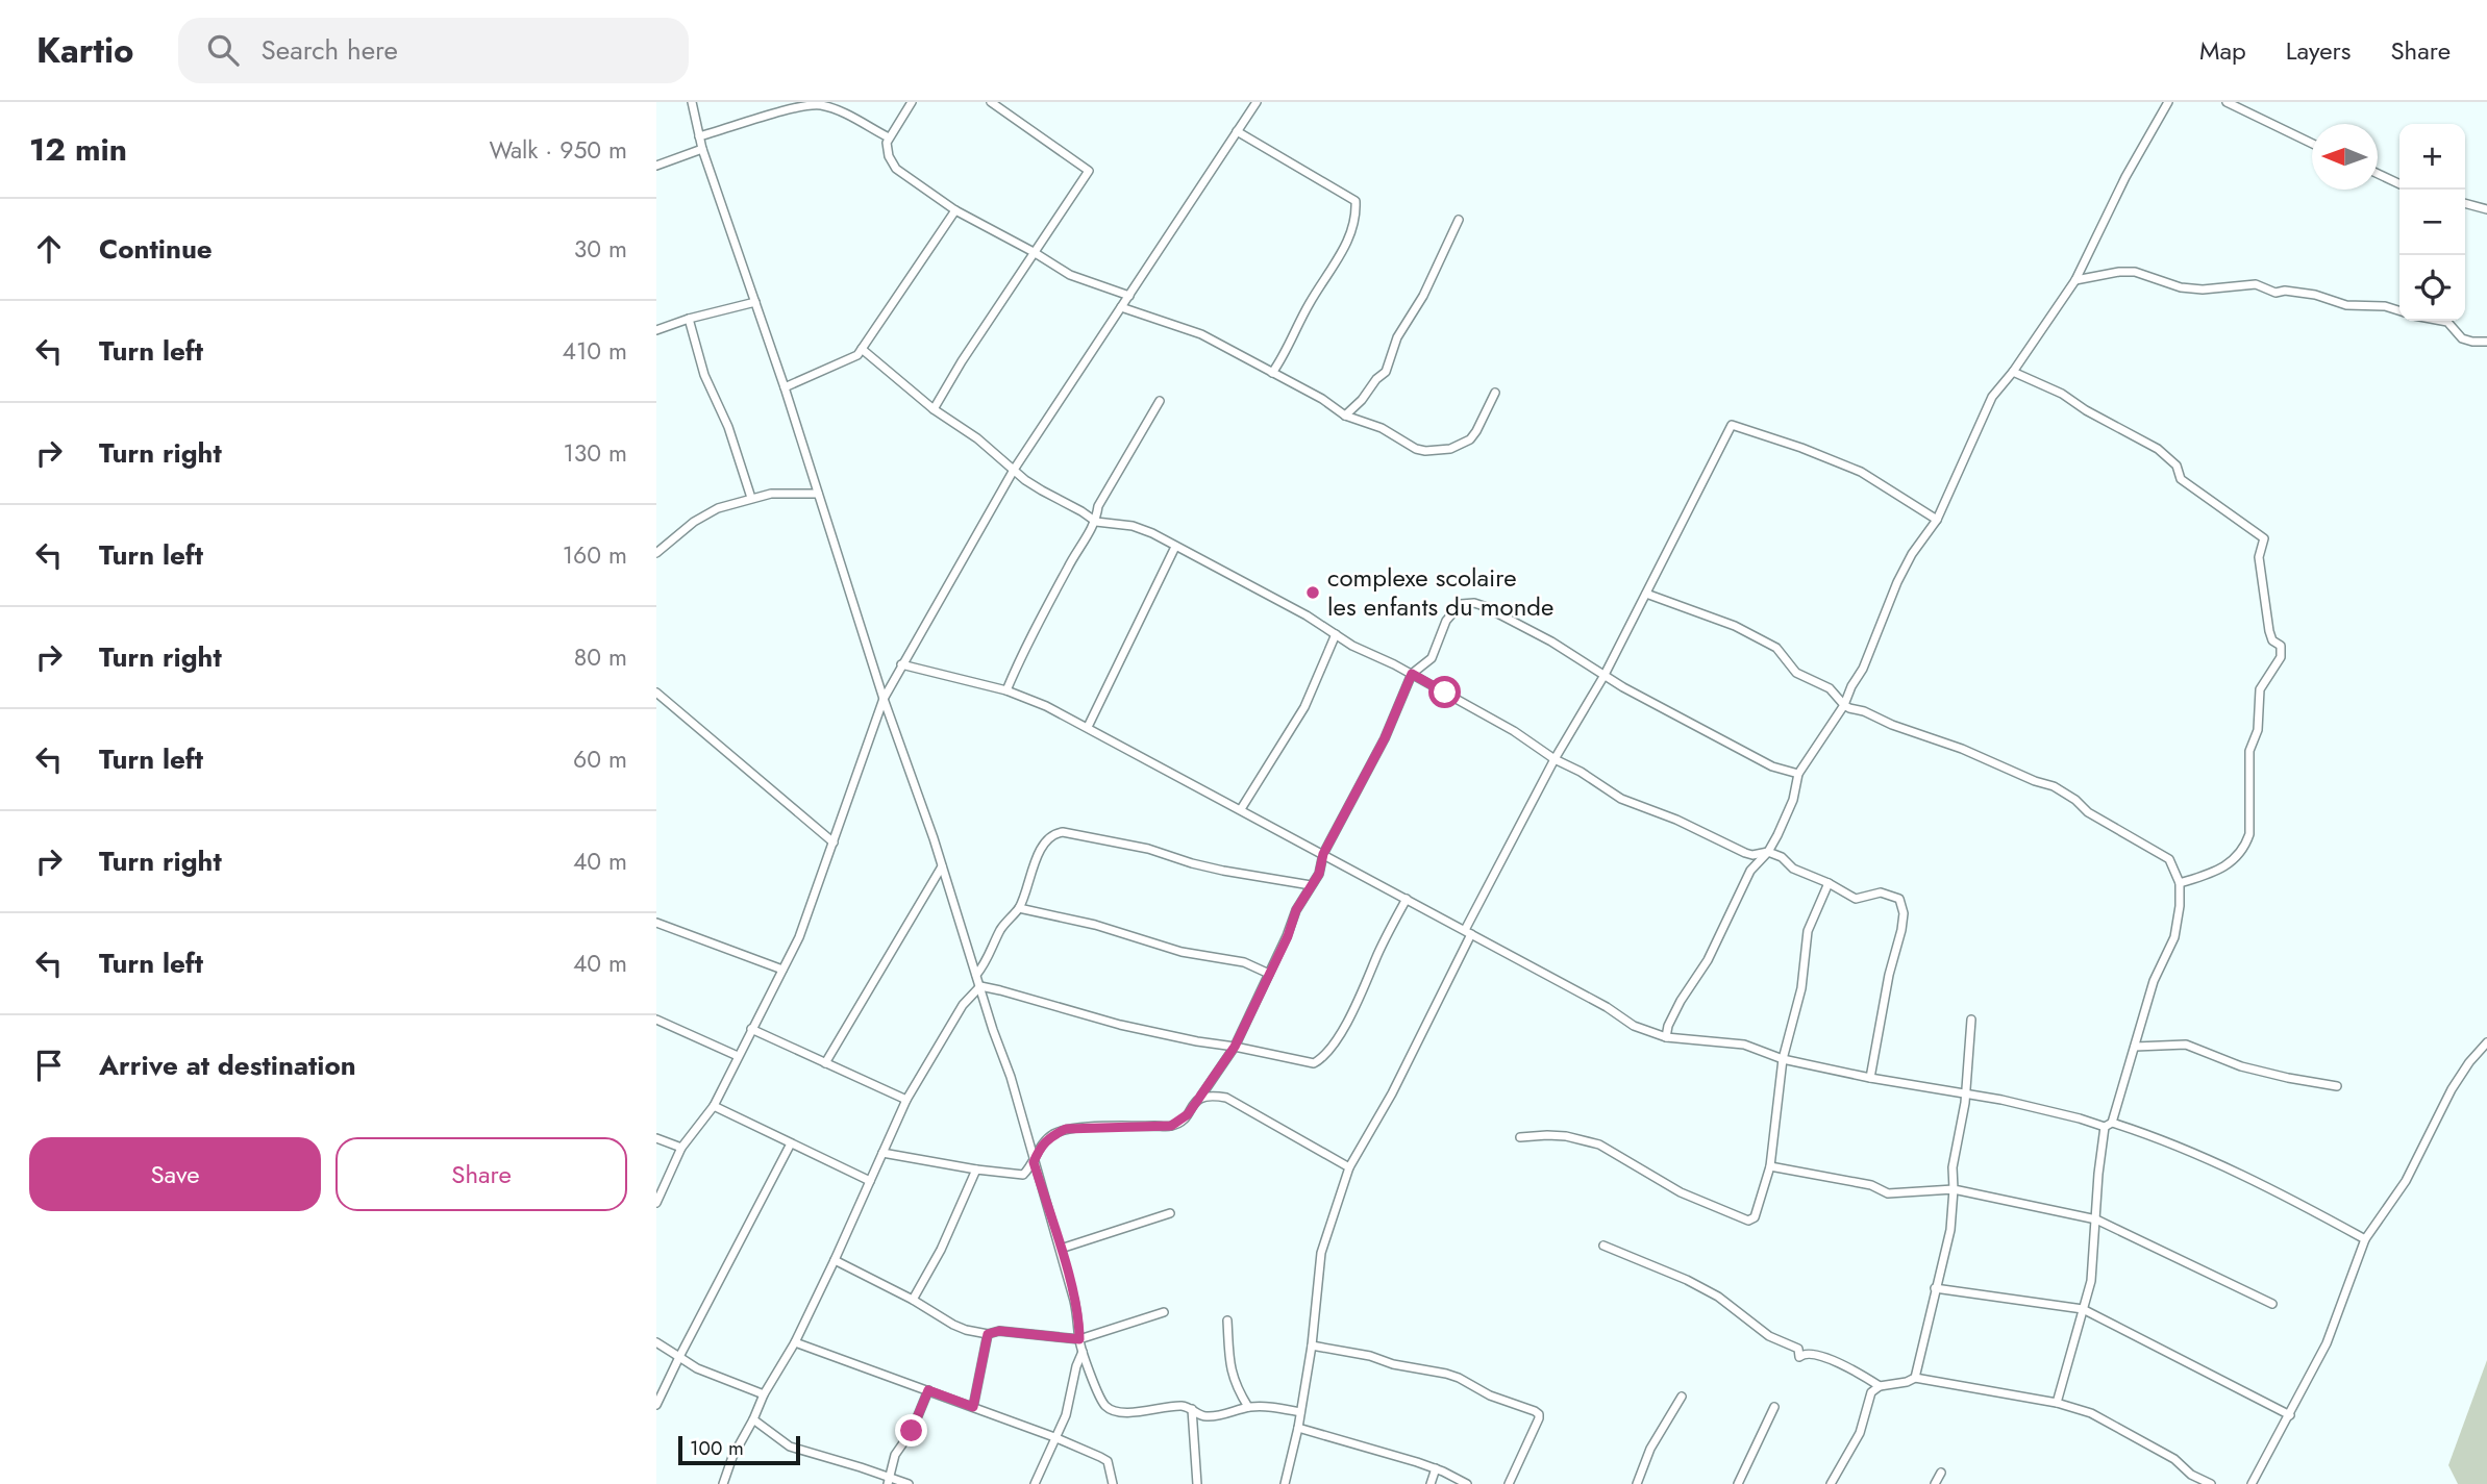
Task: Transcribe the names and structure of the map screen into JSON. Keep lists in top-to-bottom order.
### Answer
{
  "places": ["complexe scolaire les enfants du monde"],
  "scale_bar": "100 m",
  "north": "left",
  "page": {
    "header": "Kartio",
    "search": "Search here",
    "nav": ["Map", "Layers", "Share"],
    "heading": ["12 min", "Walk · 950 m"],
    "map_buttons": ["+", "−"],
    "list": [
      ["Continue", "30 m"],
      ["Turn left", "410 m"],
      ["Turn right", "130 m"],
      ["Turn left", "160 m"],
      ["Turn right", "80 m"],
      ["Turn left", "60 m"],
      ["Turn right", "40 m"],
      ["Turn left", "40 m"],
      "Arrive at destination"
    ],
    "buttons": ["Save", "Share"],
    "scale": "100 m"
  }
}
